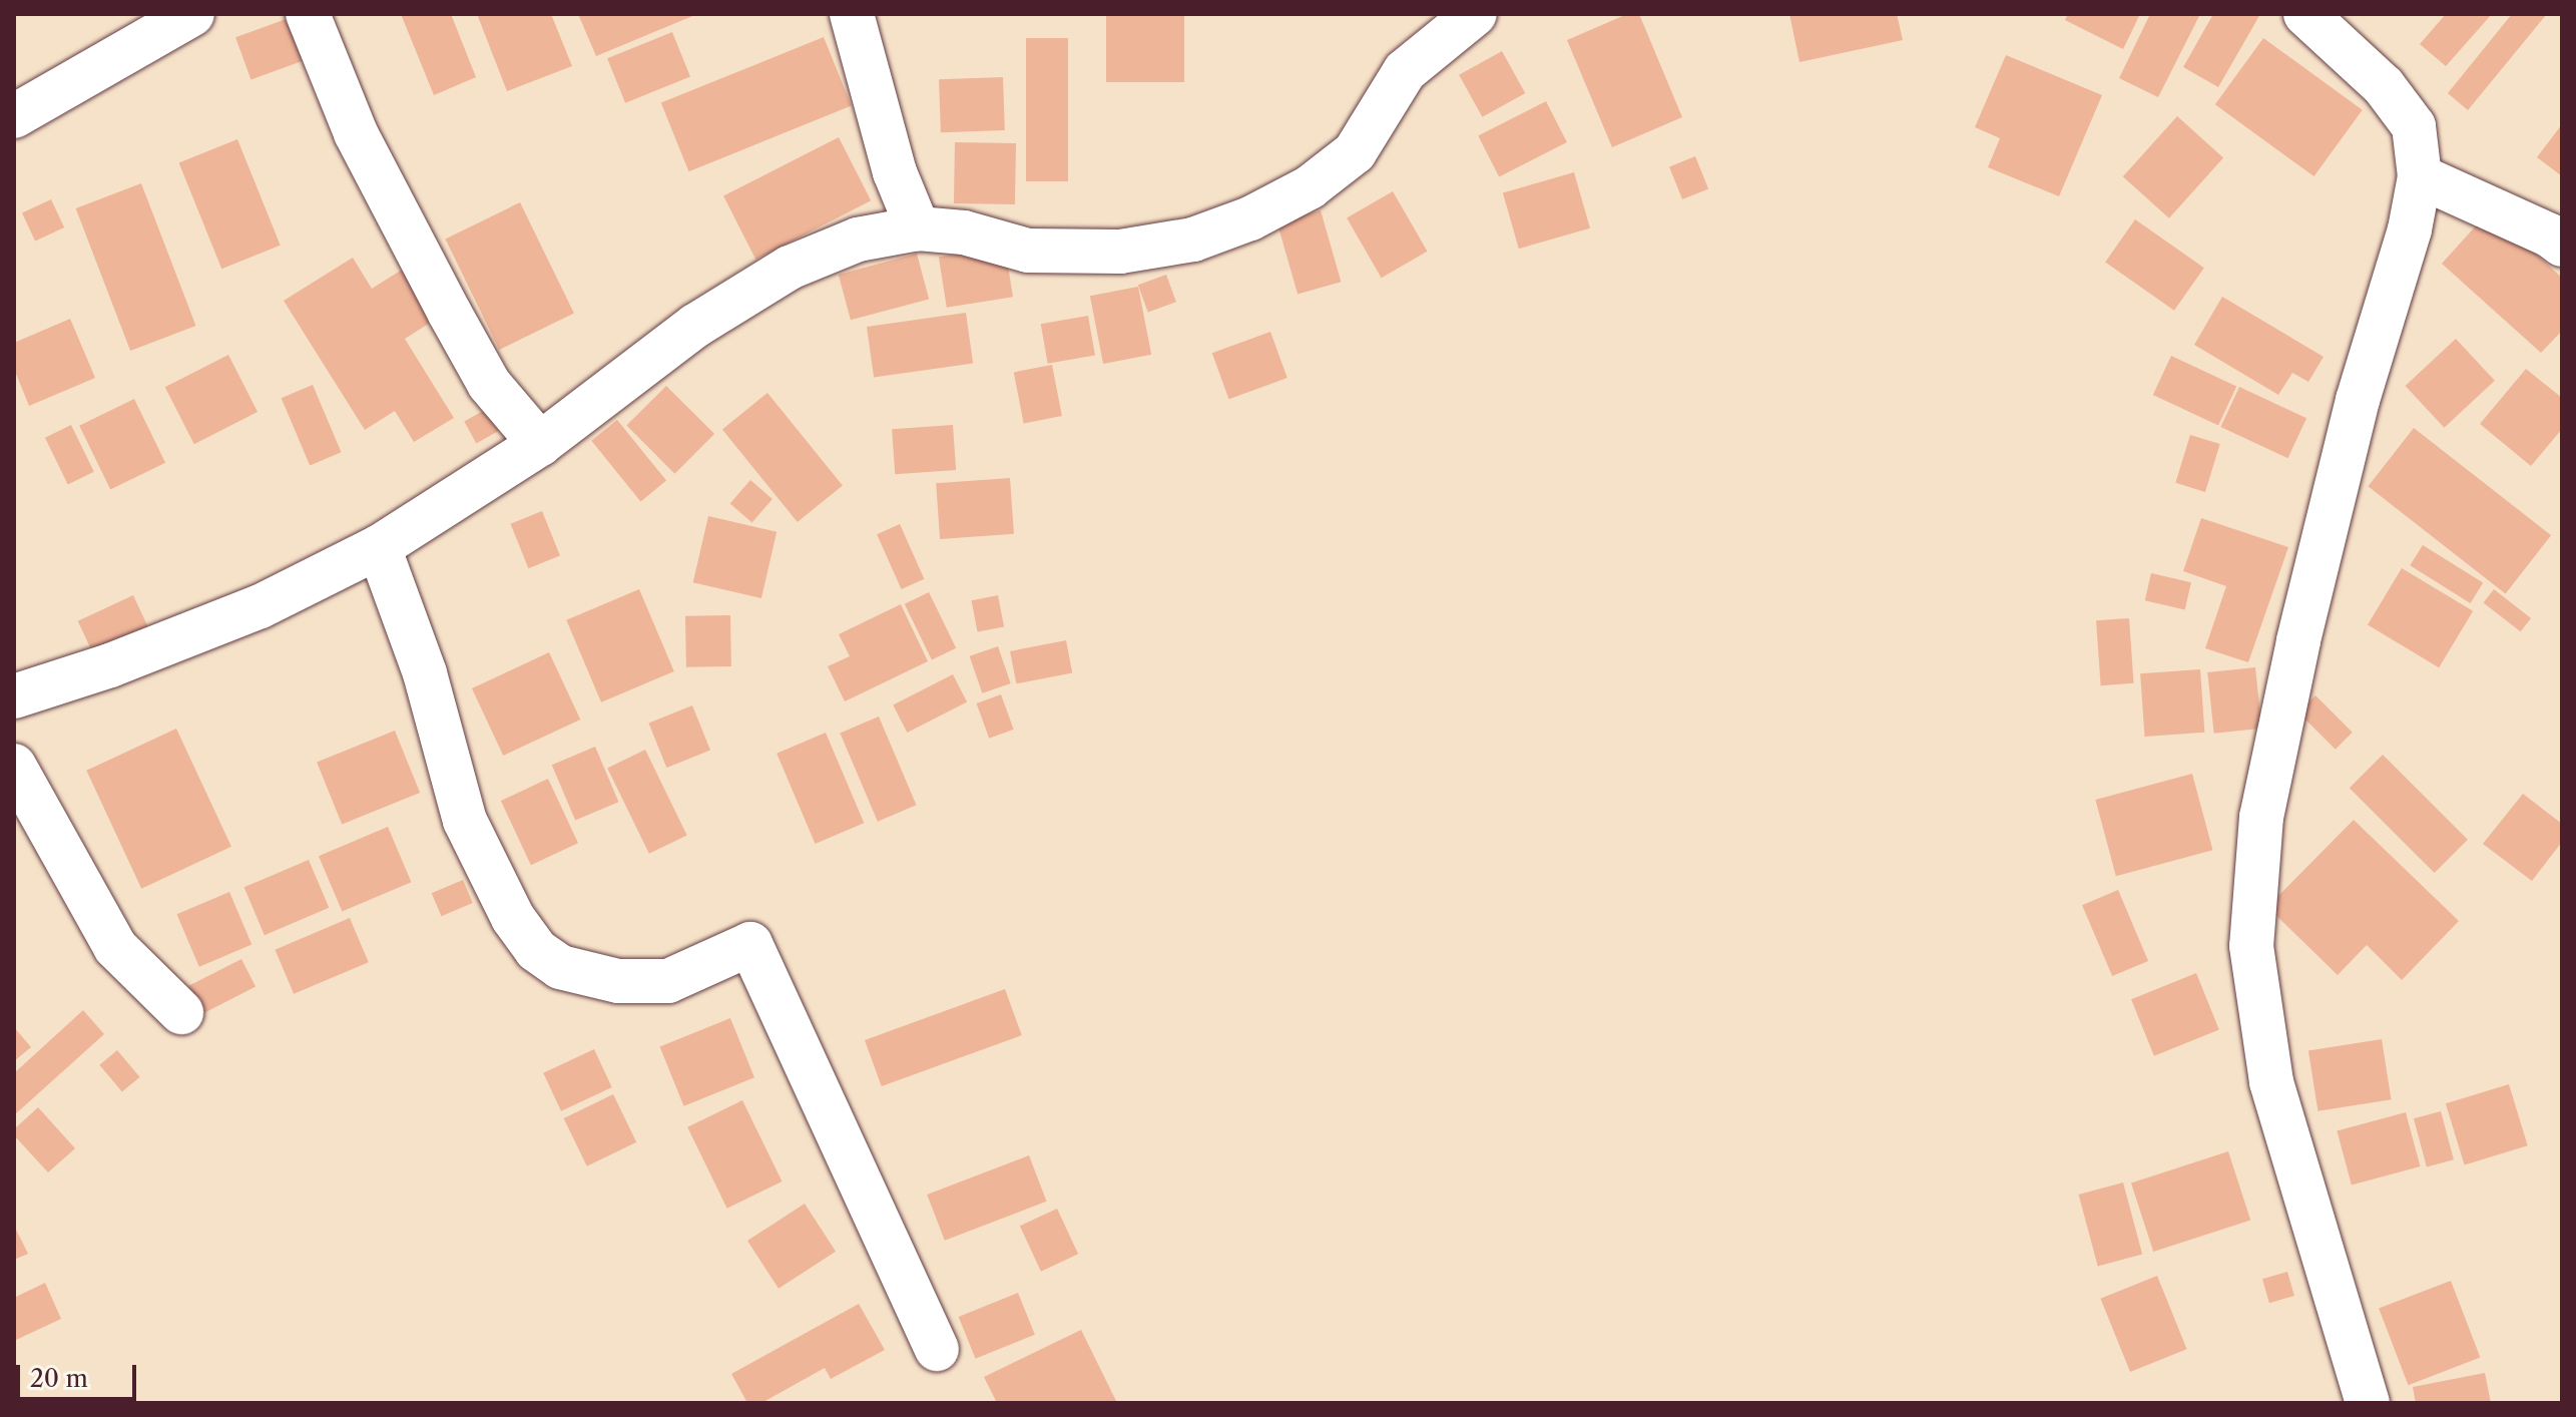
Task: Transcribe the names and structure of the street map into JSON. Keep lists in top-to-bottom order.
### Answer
{
  "scale_bar": "20 m"
}
